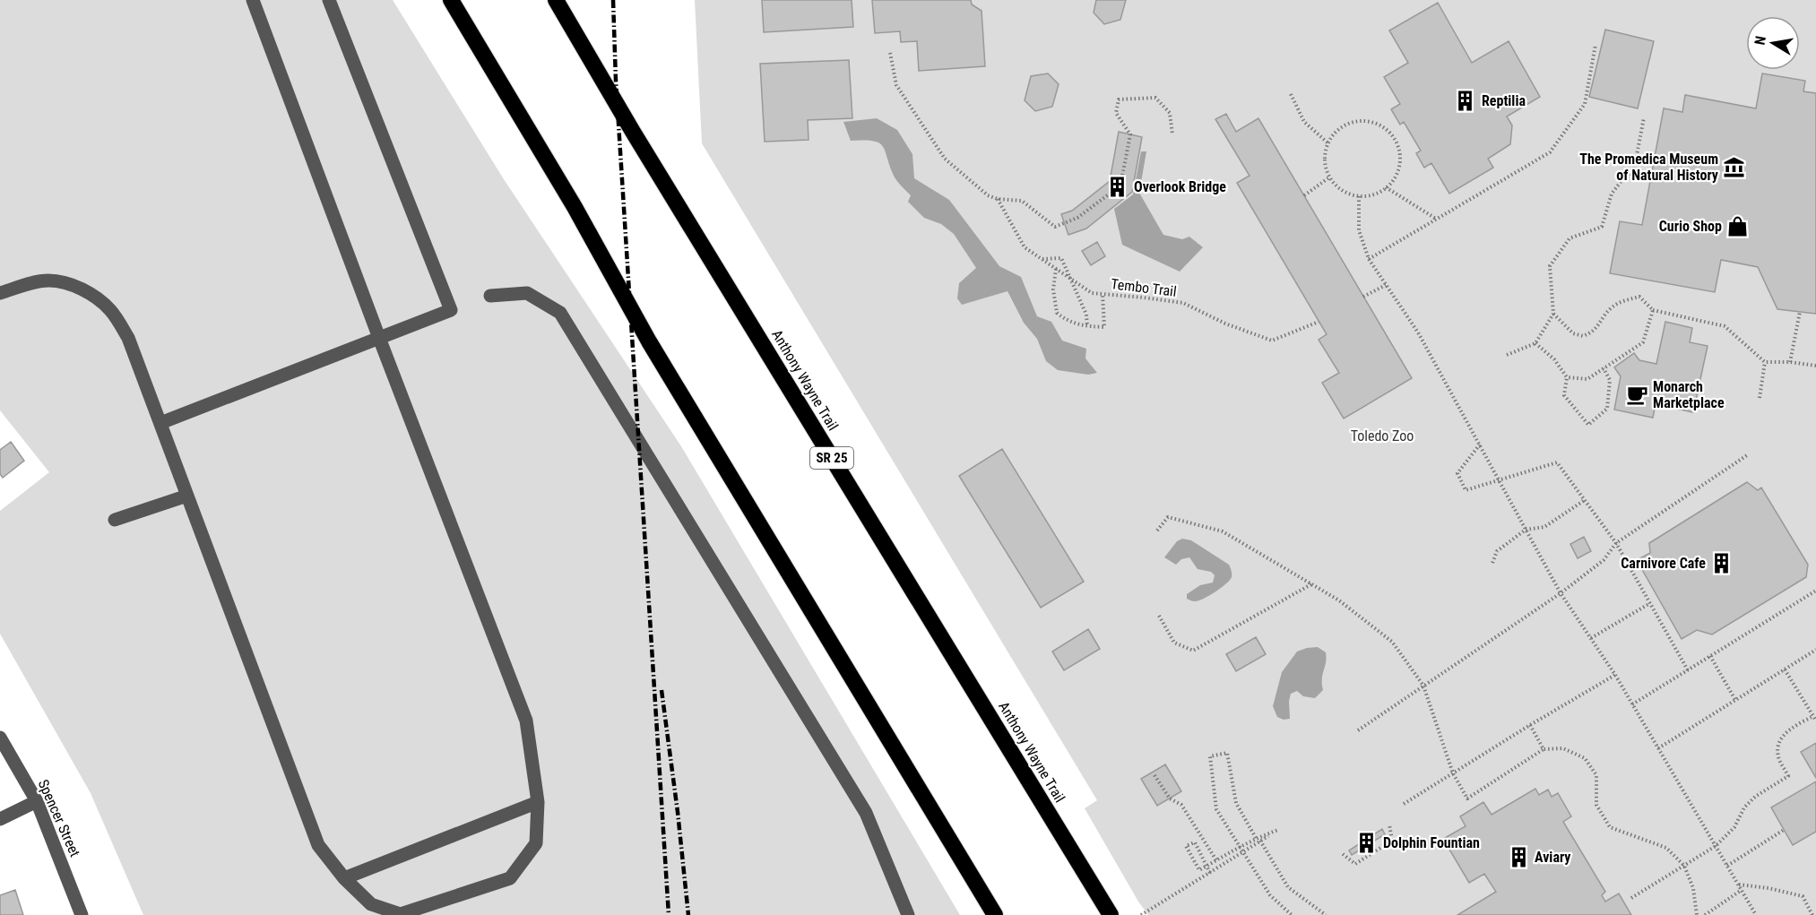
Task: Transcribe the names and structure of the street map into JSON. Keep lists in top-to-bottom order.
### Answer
{
  "streets": {
    "highway": ["Anthony Wayne Trail", "SR 25"],
    "street": ["Spencer Street"],
    "path": ["Tembo Trail"]
  },
  "parks": ["Toledo Zoo"],
  "places": {
    "building": [
      "Reptilia",
      "Overlook Bridge",
      "Carnivore Cafe",
      "Dolphin Fountian",
      "Aviary"
    ],
    "museum": ["The Promedica Museum of Natural History"],
    "shop": ["Curio Shop"],
    "cafe": ["Monarch Marketplace"]
  },
  "north": "left"
}
